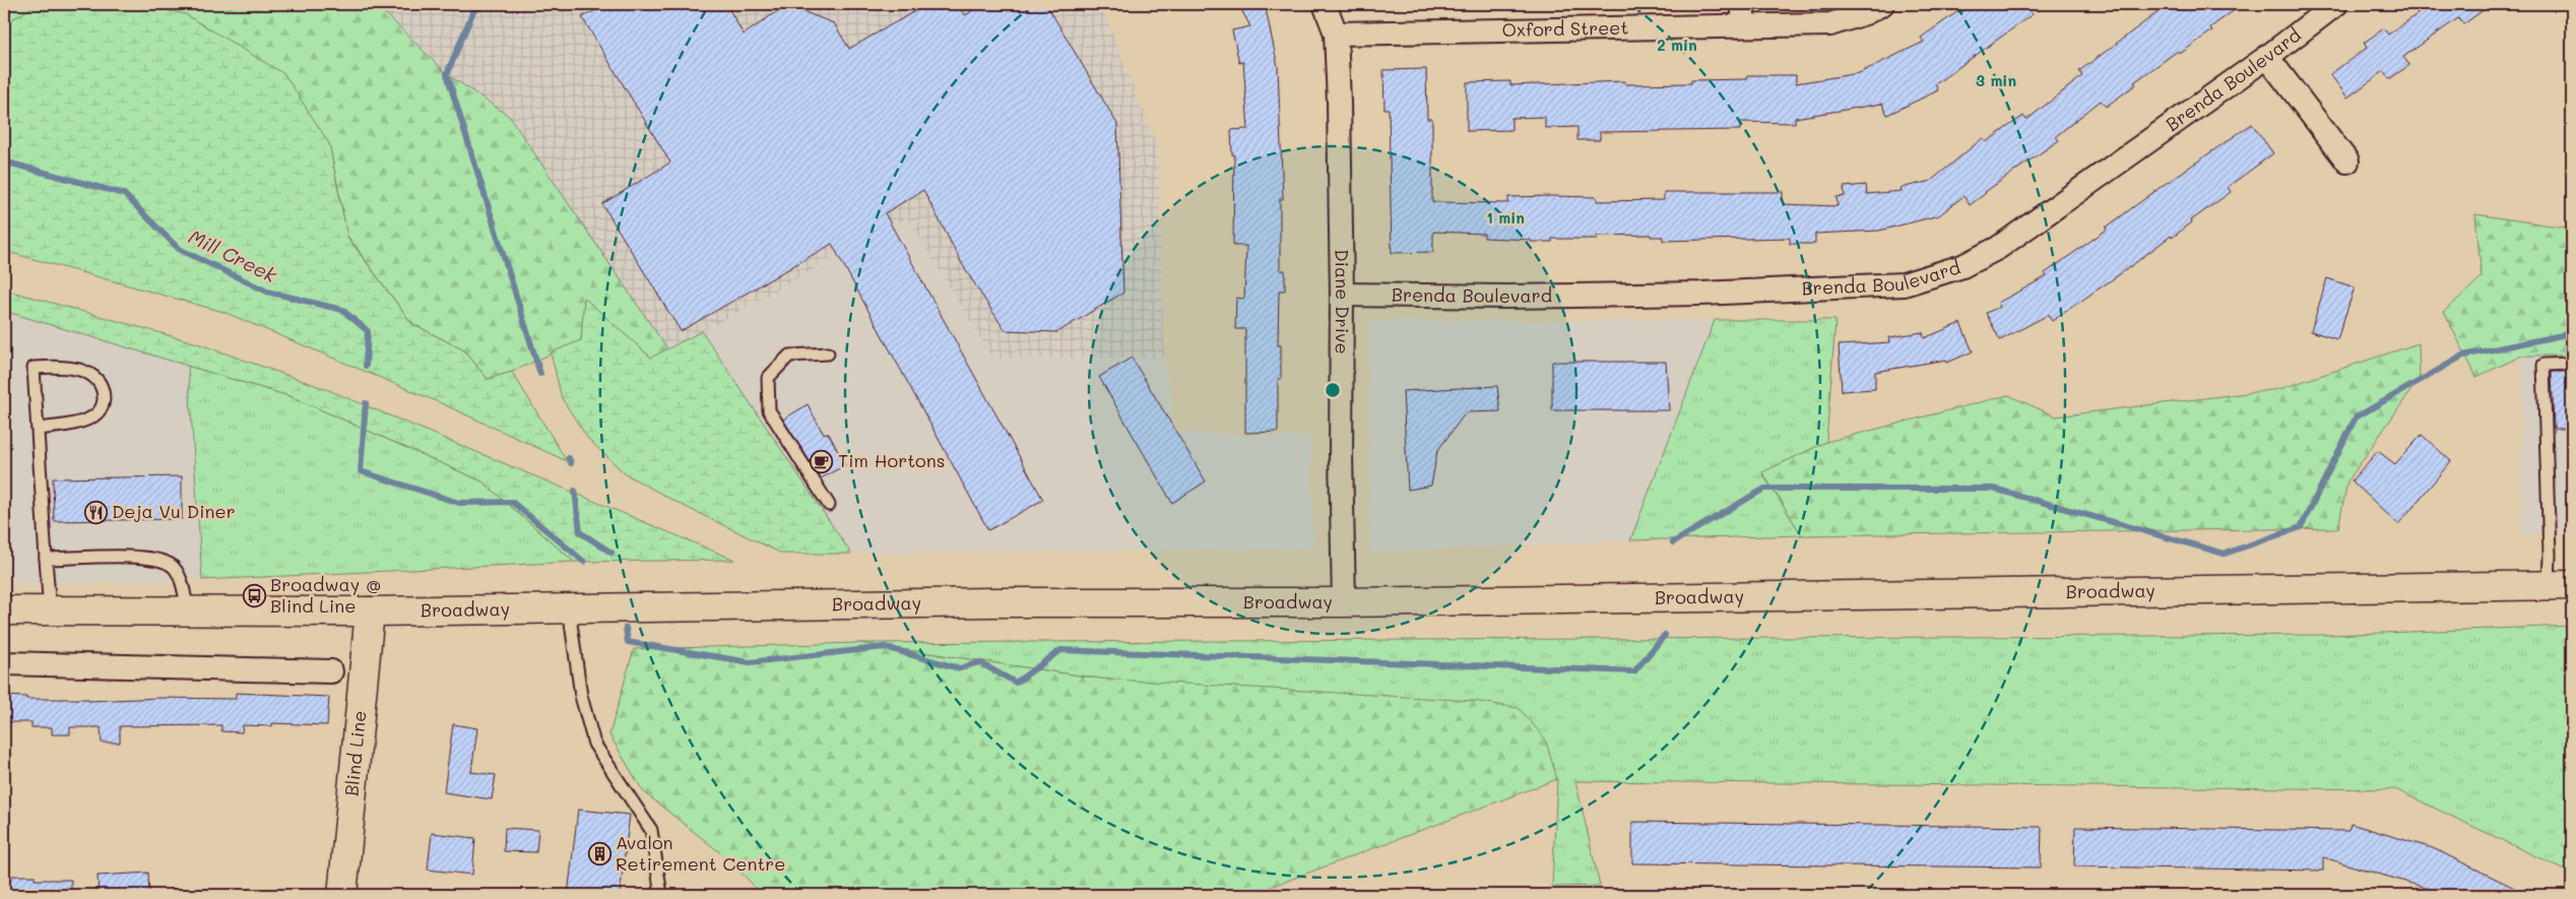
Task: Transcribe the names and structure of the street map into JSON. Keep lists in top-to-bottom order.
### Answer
{
  "streets": {
    "main road": ["Broadway", "Blind Line"],
    "street": ["Oxford Street", "Brenda Boulevard", "Diane Drive"]
  },
  "crossings": [
    ["Oxford Street", "Diane Drive"],
    ["Brenda Boulevard", "Diane Drive"],
    ["Diane Drive", "Broadway"],
    ["Broadway", "Blind Line"]
  ],
  "water": ["Mill Creek"],
  "places": {
    "cafe": ["Tim Hortons"],
    "restaurant": ["Deja Vu Diner"],
    "bus stop": ["Broadway @ Blind Line"],
    "building": ["Avalon Retirement Centre"]
  },
  "rings": ["2 min", "3 min", "1 min"]
}
